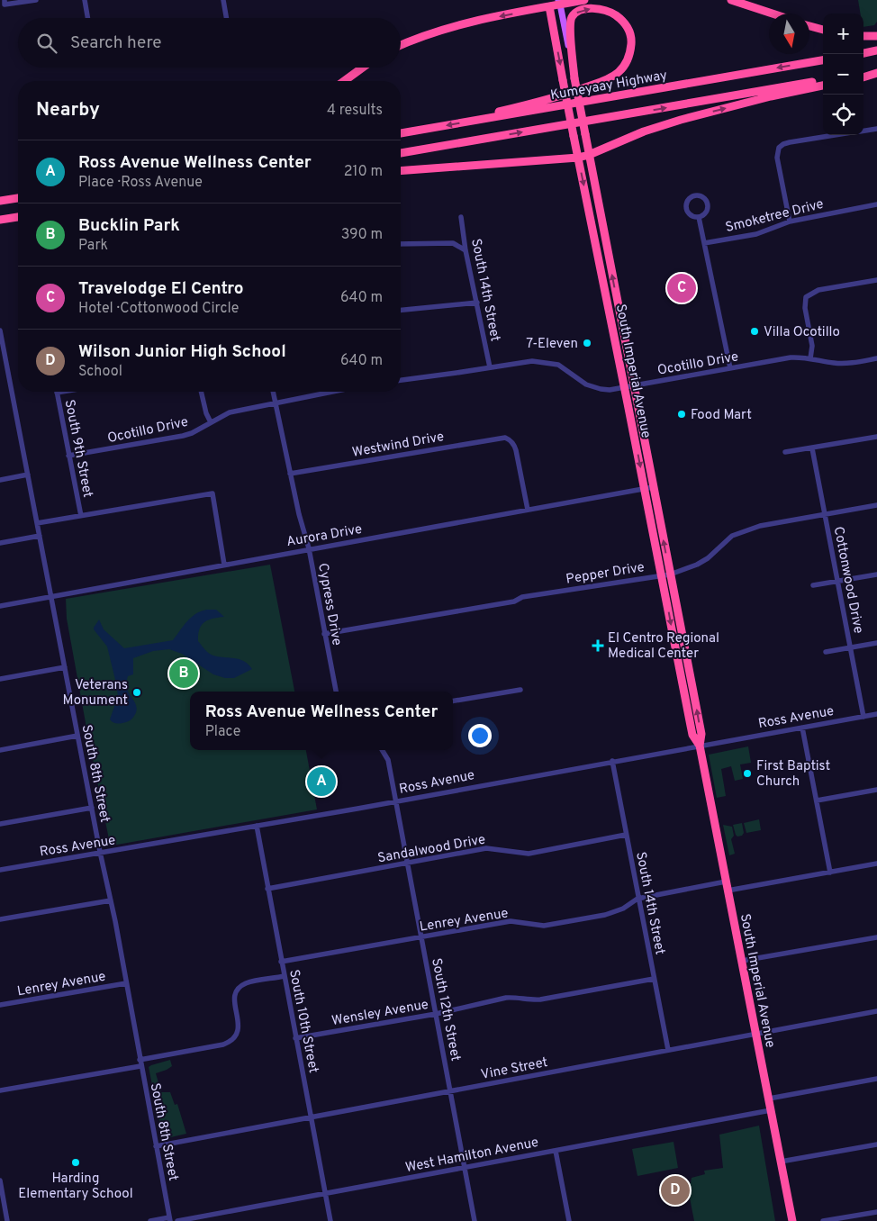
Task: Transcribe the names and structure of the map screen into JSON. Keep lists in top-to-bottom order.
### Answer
{
  "streets": {
    "highway": ["Kumeyaay Highway", "South Imperial Avenue"],
    "street": [
      "Smoketree Drive",
      "South 14th Street",
      "Ocotillo Drive",
      "Westwind Drive",
      "South 9th Street",
      "Aurora Drive",
      "Pepper Drive",
      "Cottonwood Drive",
      "Cypress Drive",
      "Ross Avenue",
      "South 8th Street",
      "Sandalwood Drive",
      "Lenrey Avenue",
      "South 12th Street",
      "Wensley Avenue",
      "South 10th Street",
      "Vine Street",
      "West Hamilton Avenue"
    ]
  },
  "crossings": [
    ["South 14th Street", "Ocotillo Drive"],
    ["South 14th Street", "Ross Avenue"],
    ["South 14th Street", "Sandalwood Drive"],
    ["South 14th Street", "Lenrey Avenue"],
    ["South 14th Street", "Wensley Avenue"],
    ["South 14th Street", "Vine Street"],
    ["Ocotillo Drive", "South Imperial Avenue"],
    ["Ocotillo Drive", "South 9th Street"],
    ["Ocotillo Drive", "Cypress Drive"],
    ["South Imperial Avenue", "Aurora Drive"],
    ["South Imperial Avenue", "Pepper Drive"],
    ["South Imperial Avenue", "Ross Avenue"],
    ["South Imperial Avenue", "Lenrey Avenue"],
    ["South Imperial Avenue", "Vine Street"],
    ["South Imperial Avenue", "West Hamilton Avenue"],
    ["Westwind Drive", "Aurora Drive"],
    ["Westwind Drive", "Cypress Drive"],
    ["Aurora Drive", "Cypress Drive"],
    ["Aurora Drive", "South 8th Street"],
    ["Pepper Drive", "Cottonwood Drive"],
    ["Pepper Drive", "Cypress Drive"],
    ["Cottonwood Drive", "Ross Avenue"],
    ["Ross Avenue", "South 8th Street"],
    ["Ross Avenue", "South 12th Street"],
    ["Ross Avenue", "South 10th Street"],
    ["South 8th Street", "Lenrey Avenue"],
    ["South 8th Street", "Vine Street"],
    ["Sandalwood Drive", "South 12th Street"],
    ["Sandalwood Drive", "South 10th Street"],
    ["Lenrey Avenue", "South 12th Street"],
    ["Lenrey Avenue", "South 10th Street"],
    ["South 12th Street", "Wensley Avenue"],
    ["South 12th Street", "Vine Street"],
    ["South 12th Street", "West Hamilton Avenue"],
    ["Wensley Avenue", "South 10th Street"],
    ["South 10th Street", "Vine Street"],
    ["South 10th Street", "West Hamilton Avenue"]
  ],
  "places": {
    "other": [
      "Villa Ocotillo",
      "7-Eleven",
      "Food Mart",
      "Veterans Monument",
      "First Baptist Church",
      "Harding Elementary School"
    ],
    "health": ["El Centro Regional Medical Center"]
  },
  "north": "bottom",
  "page": {
    "map_buttons": ["+", "−"],
    "search": "Search here",
    "heading": ["Nearby", "4 results"],
    "list": [
      {
        "mark": "A",
        "name": "Ross Avenue Wellness Center",
        "note": "Place · Ross Avenue",
        "value": "210 m"
      },
      {
        "mark": "B",
        "name": "Bucklin Park",
        "note": "Park",
        "value": "390 m"
      },
      {
        "mark": "C",
        "name": "Travelodge El Centro",
        "note": "Hotel · Cottonwood Circle",
        "value": "640 m"
      },
      {
        "mark": "D",
        "name": "Wilson Junior High School",
        "note": "School",
        "value": "640 m"
      }
    ],
    "pins": [
      "C",
      "B",
      "A",
      "D"
    ],
    "popup": ["Ross Avenue Wellness Center", "Place"]
  }
}
